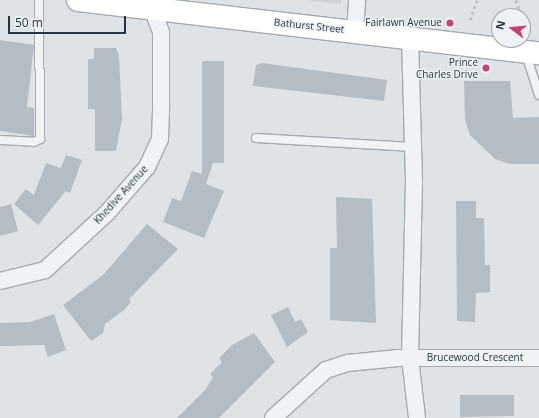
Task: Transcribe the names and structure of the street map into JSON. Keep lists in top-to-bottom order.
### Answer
{
  "streets": {
    "main road": ["Bathurst Street"],
    "street": ["Khedive Avenue", "Brucewood Crescent"]
  },
  "crossings": [
    ["Bathurst Street", "Khedive Avenue"]
  ],
  "places": ["Fairlawn Avenue", "Prince Charles Drive"],
  "scale_bar": "50 m",
  "north": "left"
}
